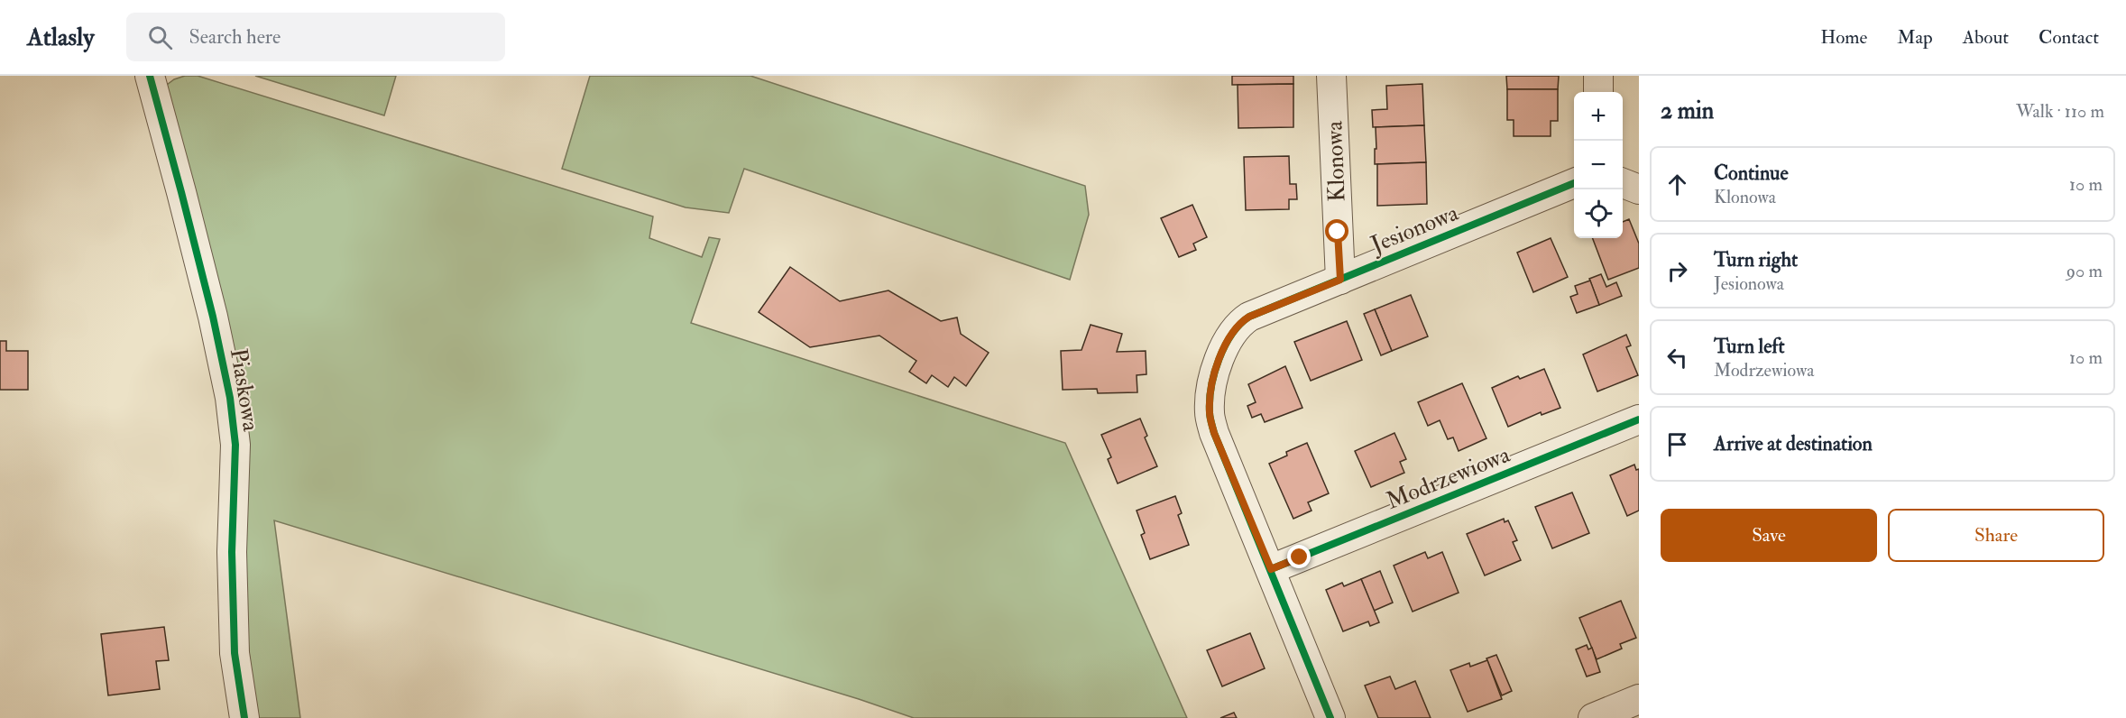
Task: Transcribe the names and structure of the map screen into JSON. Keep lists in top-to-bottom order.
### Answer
{
  "streets": {
    "street": [
      "Klonowa",
      "Jesionowa",
      "Piaskowa",
      "Modrzewiowa"
    ]
  },
  "crossings": [
    ["Klonowa", "Jesionowa"],
    ["Jesionowa", "Modrzewiowa"]
  ],
  "page": {
    "header": "Atlasly",
    "search": "Search here",
    "nav": [
      "Home",
      "Map",
      "About",
      "Contact"
    ],
    "heading": ["2 min", "Walk · 110 m"],
    "map_buttons": ["+", "−"],
    "list": [
      ["Continue", "Klonowa", "10 m"],
      ["Turn right", "Jesionowa", "90 m"],
      ["Turn left", "Modrzewiowa", "10 m"],
      "Arrive at destination"
    ],
    "buttons": ["Save", "Share"]
  }
}
